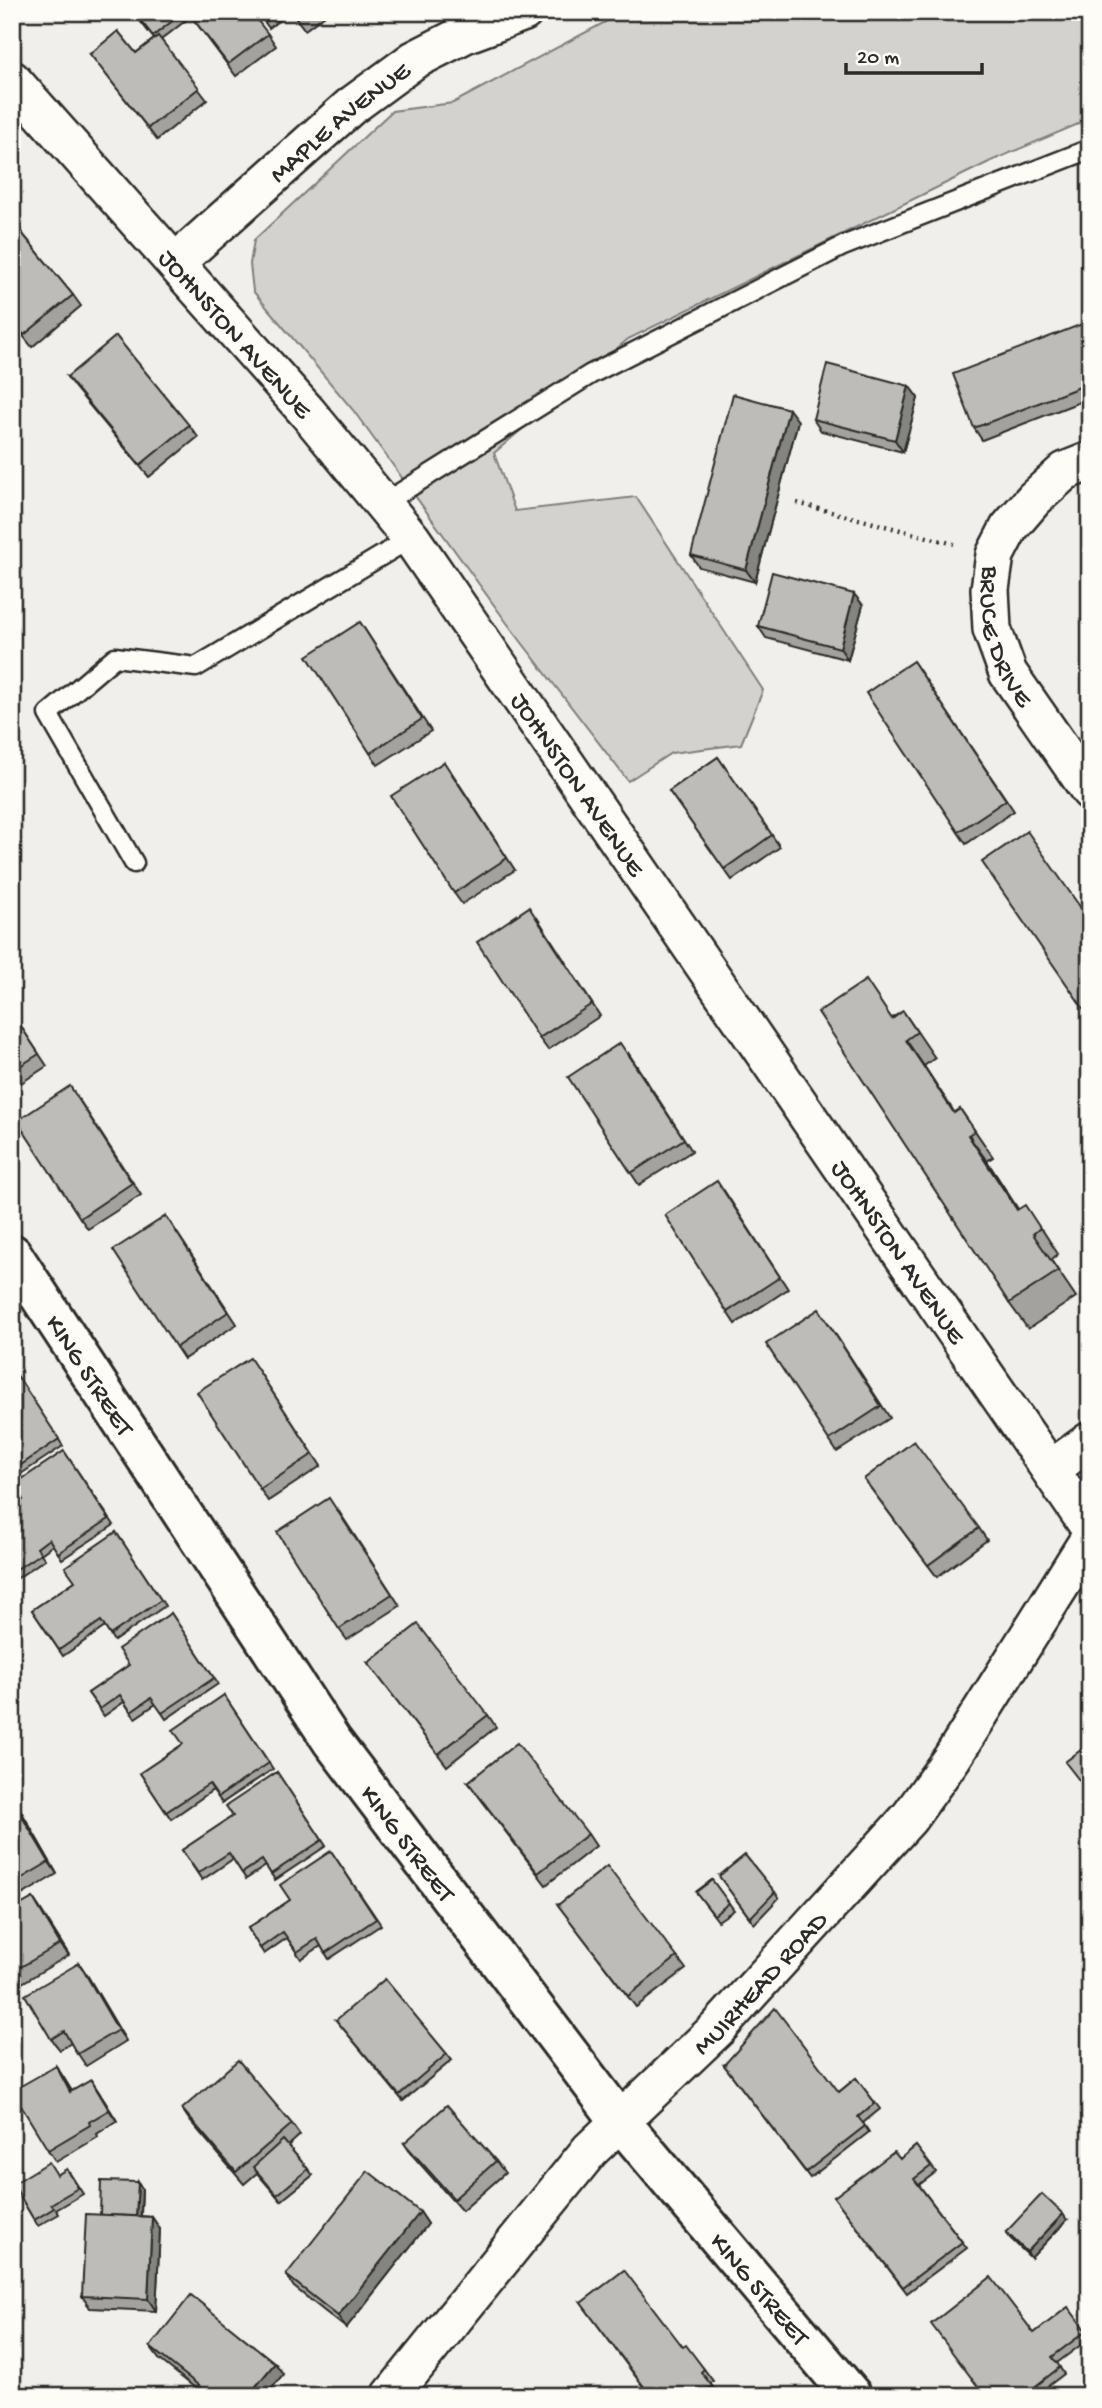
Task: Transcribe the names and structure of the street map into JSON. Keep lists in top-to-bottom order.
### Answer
{
  "streets": {
    "main road": ["KING STREET"],
    "street": [
      "MAPLE AVENUE",
      "JOHNSTON AVENUE",
      "BRUCE DRIVE",
      "MUIRHEAD ROAD"
    ]
  },
  "crossings": [
    ["MAPLE AVENUE", "JOHNSTON AVENUE"],
    ["KING STREET", "MUIRHEAD ROAD"]
  ],
  "scale_bar": "20 m"
}
